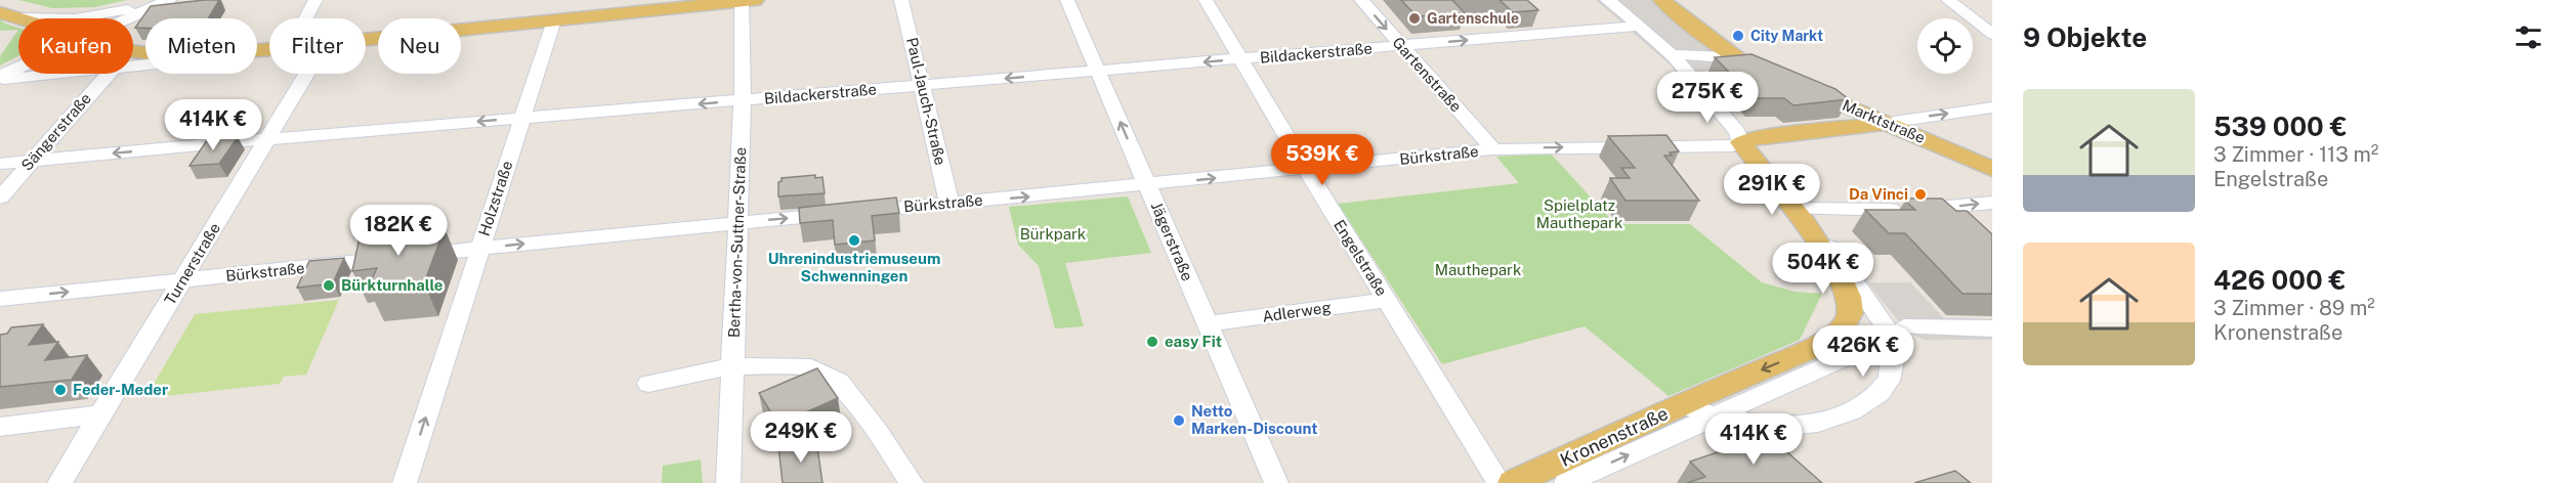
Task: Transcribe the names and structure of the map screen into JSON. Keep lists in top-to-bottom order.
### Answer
{
  "streets": {
    "main road": ["Marktstraße", "Kronenstraße"],
    "street": [
      "Bildackerstraße",
      "Gartenstraße",
      "Paul-Jauch-Straße",
      "Sängerstraße",
      "Bürkstraße",
      "Holzstraße",
      "Jägerstraße",
      "Bertha-von-Suttner-Straße",
      "Engelstraße",
      "Turnerstraße",
      "Adlerweg"
    ]
  },
  "crossings": [
    ["Bildackerstraße", "Gartenstraße"],
    ["Bildackerstraße", "Paul-Jauch-Straße"],
    ["Bildackerstraße", "Sängerstraße"],
    ["Bildackerstraße", "Holzstraße"],
    ["Bildackerstraße", "Jägerstraße"],
    ["Bildackerstraße", "Bertha-von-Suttner-Straße"],
    ["Bildackerstraße", "Engelstraße"],
    ["Bildackerstraße", "Turnerstraße"],
    ["Gartenstraße", "Bürkstraße"],
    ["Paul-Jauch-Straße", "Bürkstraße"],
    ["Bürkstraße", "Holzstraße"],
    ["Bürkstraße", "Jägerstraße"],
    ["Bürkstraße", "Bertha-von-Suttner-Straße"],
    ["Bürkstraße", "Engelstraße"],
    ["Bürkstraße", "Turnerstraße"],
    ["Jägerstraße", "Adlerweg"],
    ["Engelstraße", "Adlerweg"]
  ],
  "one_way": ["Bürkstraße", "Holzstraße"],
  "parks": ["Spielplatz Mauthepark", "Bürkpark", "Mauthepark"],
  "places": [
    "Gartenschule",
    "City Markt",
    "Da Vinci",
    "Uhrenindustriemuseum Schwenningen",
    "Bürkturnhalle",
    "easy Fit",
    "Feder-Meder",
    "Netto Marken-Discount"
  ],
  "page": {
    "heading": "9 Objekte",
    "chip": [
      "Kaufen",
      "Mieten",
      "Filter",
      "Neu"
    ],
    "price": [
      "275K €",
      "414K €",
      "539K €",
      "291K €",
      "182K €",
      "504K €",
      "426K €",
      "249K €",
      "414K €"
    ],
    "list": [
      {
        "name": "539 000 €",
        "note": "3 Zimmer · 113 m² · Engelstraße"
      },
      {
        "name": "426 000 €",
        "note": "3 Zimmer · 89 m² · Kronenstraße"
      }
    ]
  }
}
